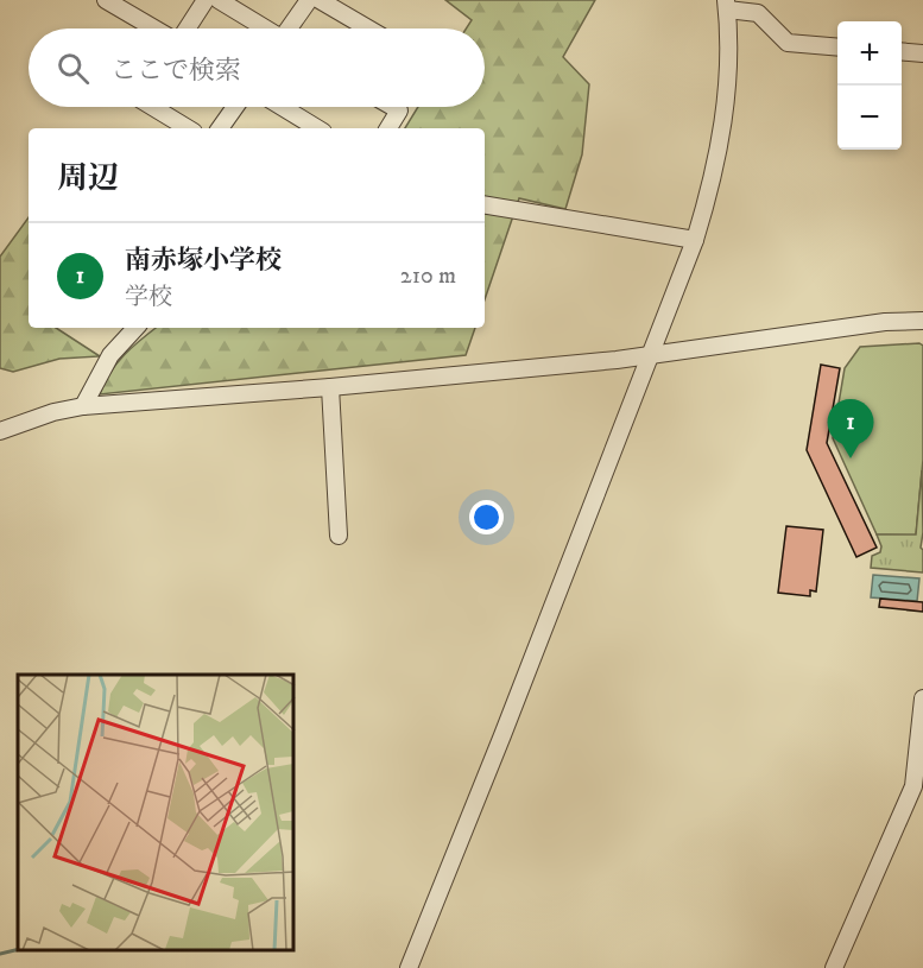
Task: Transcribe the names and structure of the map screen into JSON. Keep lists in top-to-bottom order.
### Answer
{
  "page": {
    "map_buttons": ["+", "−"],
    "search": "ここで検索",
    "heading": "周辺",
    "list": [
      {
        "mark": "1",
        "name": "南赤塚小学校",
        "note": "学校",
        "value": "210 m"
      }
    ],
    "pins": "1"
  }
}
